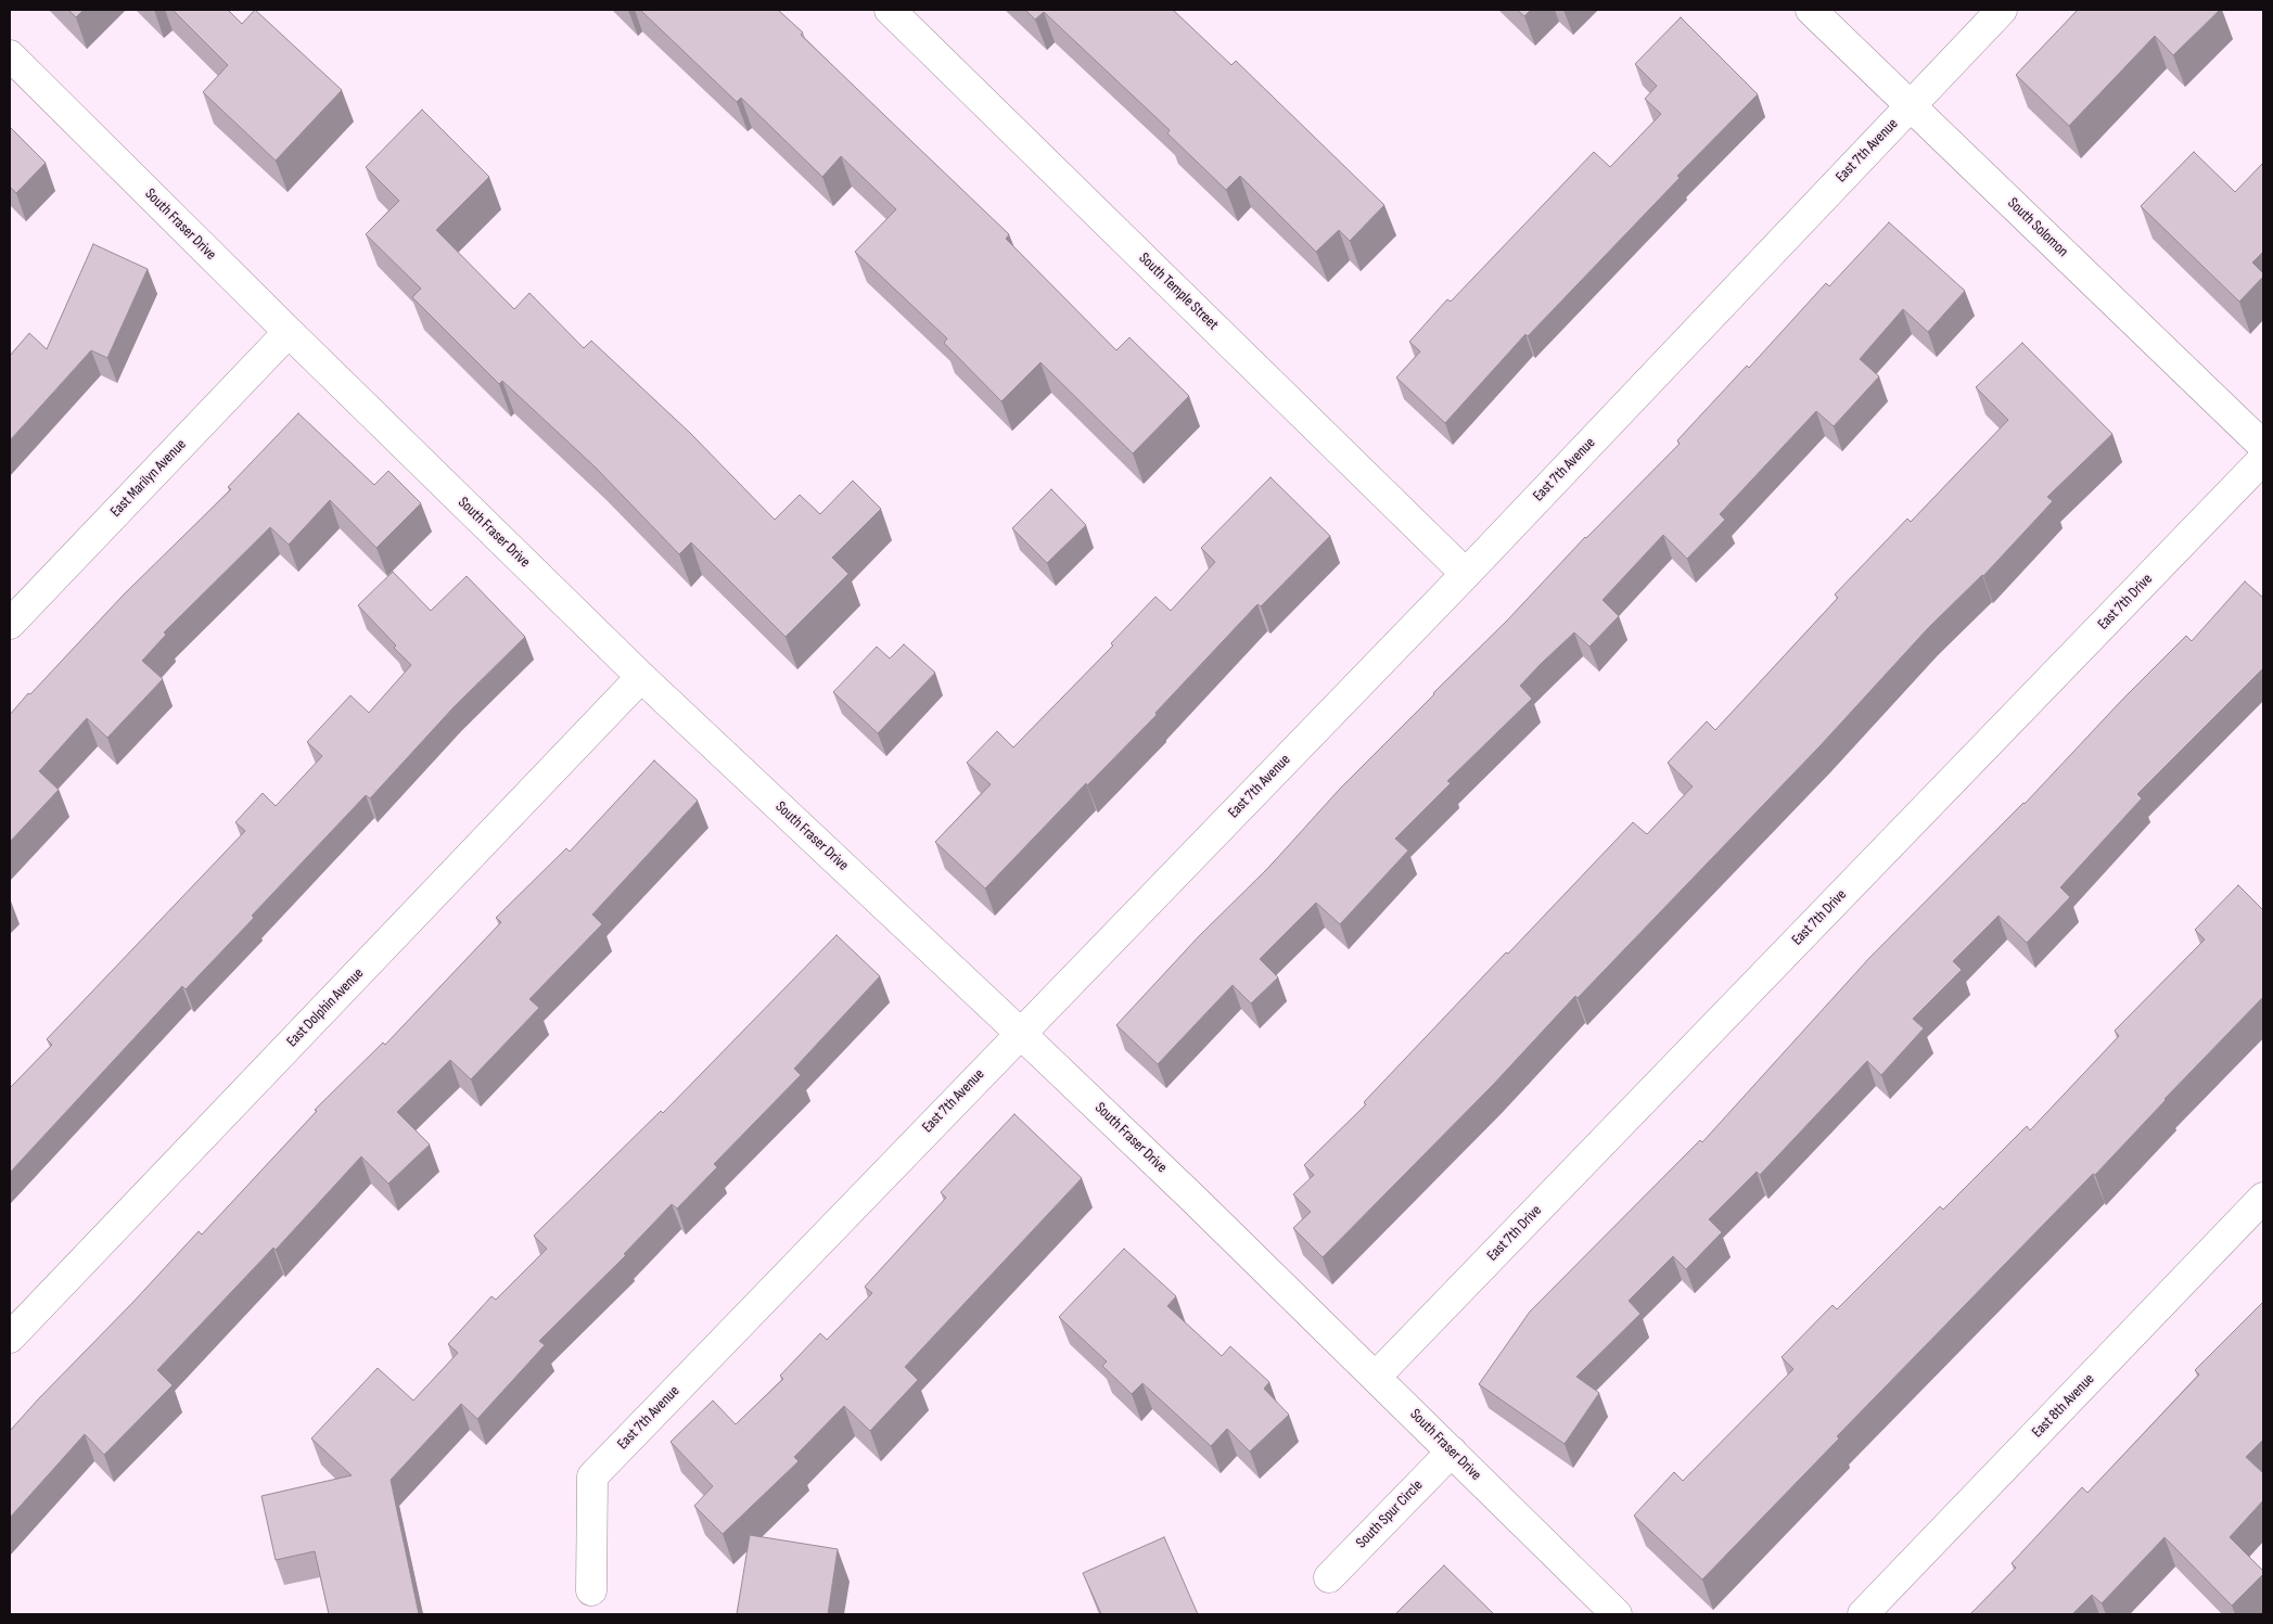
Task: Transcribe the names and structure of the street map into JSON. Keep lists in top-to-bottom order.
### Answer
{
  "streets": {
    "street": [
      "East 7th Avenue",
      "South Fraser Drive",
      "South Solomon",
      "South Temple Street",
      "East Marilyn Avenue",
      "East 7th Drive",
      "East Dolphin Avenue",
      "East 8th Avenue",
      "South Spur Circle"
    ]
  },
  "crossings": [
    ["East 7th Avenue", "South Fraser Drive"],
    ["East 7th Avenue", "South Solomon"],
    ["East 7th Avenue", "South Temple Street"],
    ["South Fraser Drive", "East Marilyn Avenue"],
    ["South Fraser Drive", "East 7th Drive"],
    ["South Fraser Drive", "East Dolphin Avenue"],
    ["South Fraser Drive", "South Spur Circle"]
  ]
}
